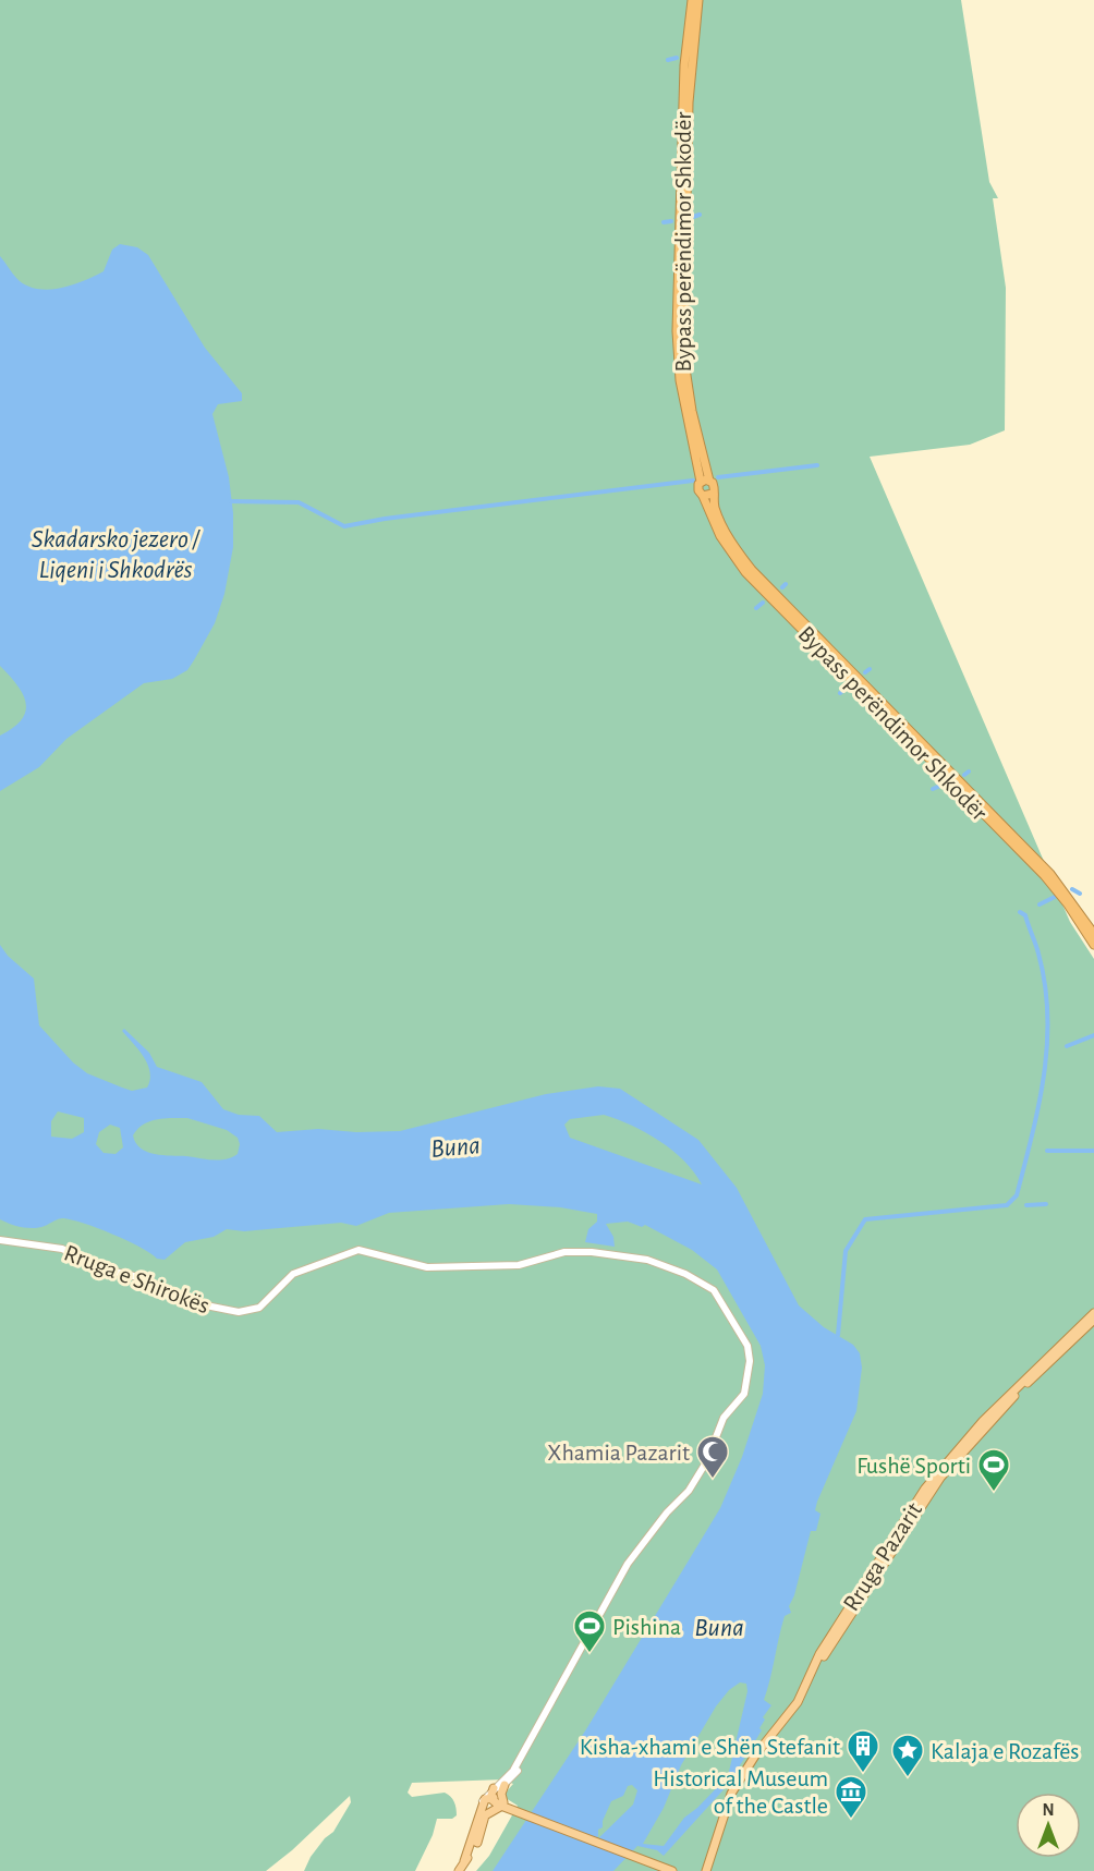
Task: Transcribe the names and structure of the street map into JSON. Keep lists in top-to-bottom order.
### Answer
{
  "streets": {
    "highway": ["Bypass perëndimor Shkodër"],
    "main road": ["Rruga e Shirokës", "Rruga Pazarit"]
  },
  "water": ["Skadarsko jezero / Liqeni i Shkodrës", "Buna"],
  "places": {
    "mosque": ["Xhamia Pazarit"],
    "sports": ["Fushë Sporti", "Pishina"],
    "building": ["Kisha-xhami e Shën Stefanit"],
    "place": ["Kalaja e Rozafës"],
    "museum": ["Historical Museum of the Castle"]
  },
  "north": "top"
}
